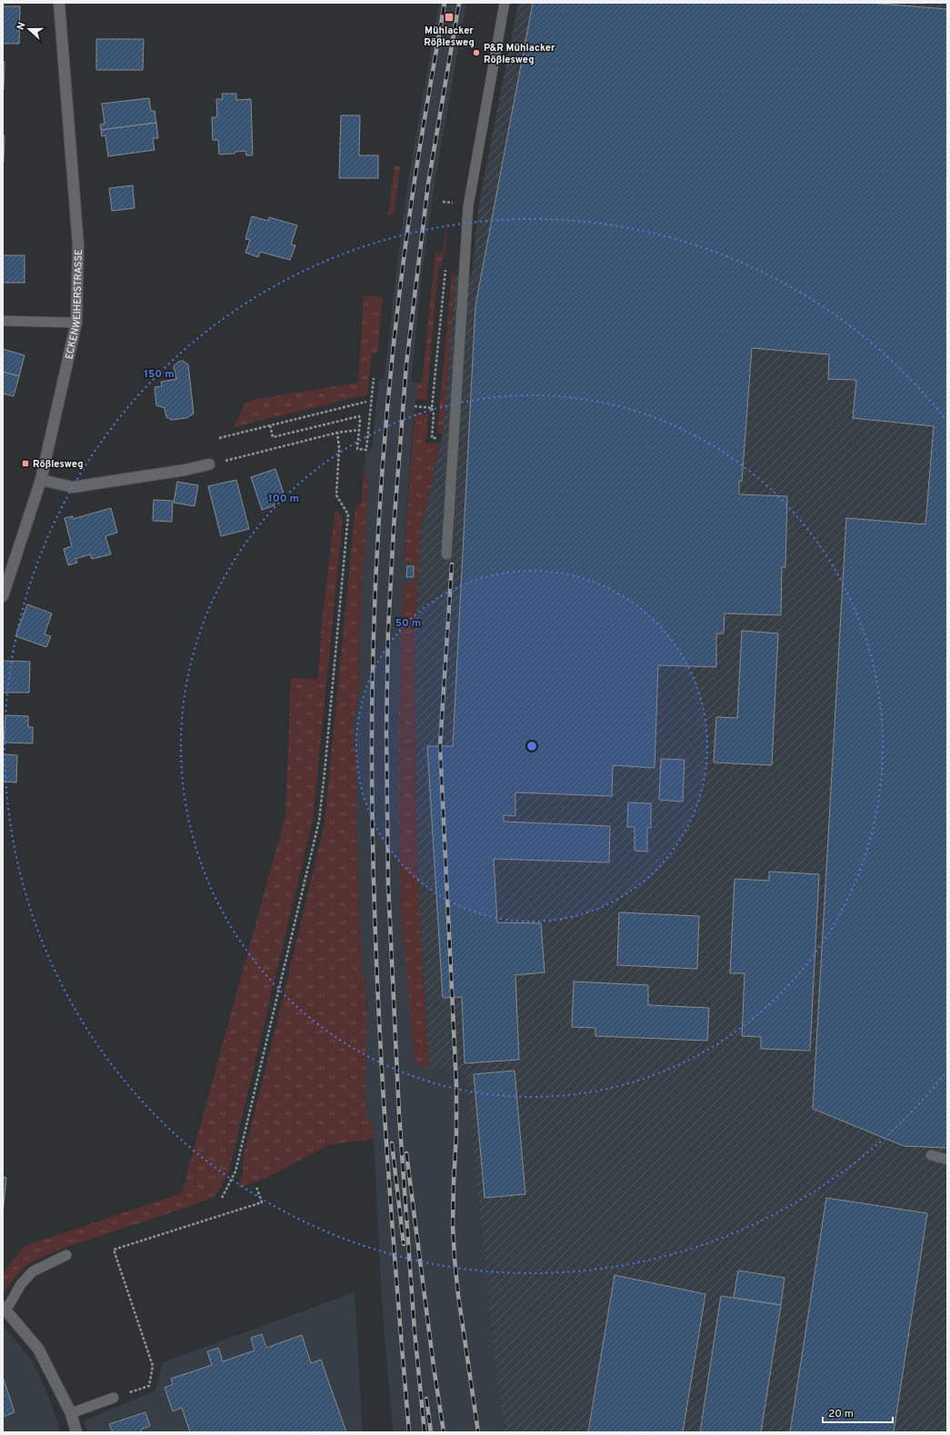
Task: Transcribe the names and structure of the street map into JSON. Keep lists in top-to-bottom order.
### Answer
{
  "streets": {
    "street": ["ECKENWEIHERSTRASSE"]
  },
  "places": {
    "transit": ["Mühlacker Rößlesweg", "Rößlesweg"],
    "other": ["P&R Mühlacker Rößlesweg"]
  },
  "scale_bar": "20 m",
  "north": "left",
  "rings": ["150 m", "100 m", "50 m"]
}
